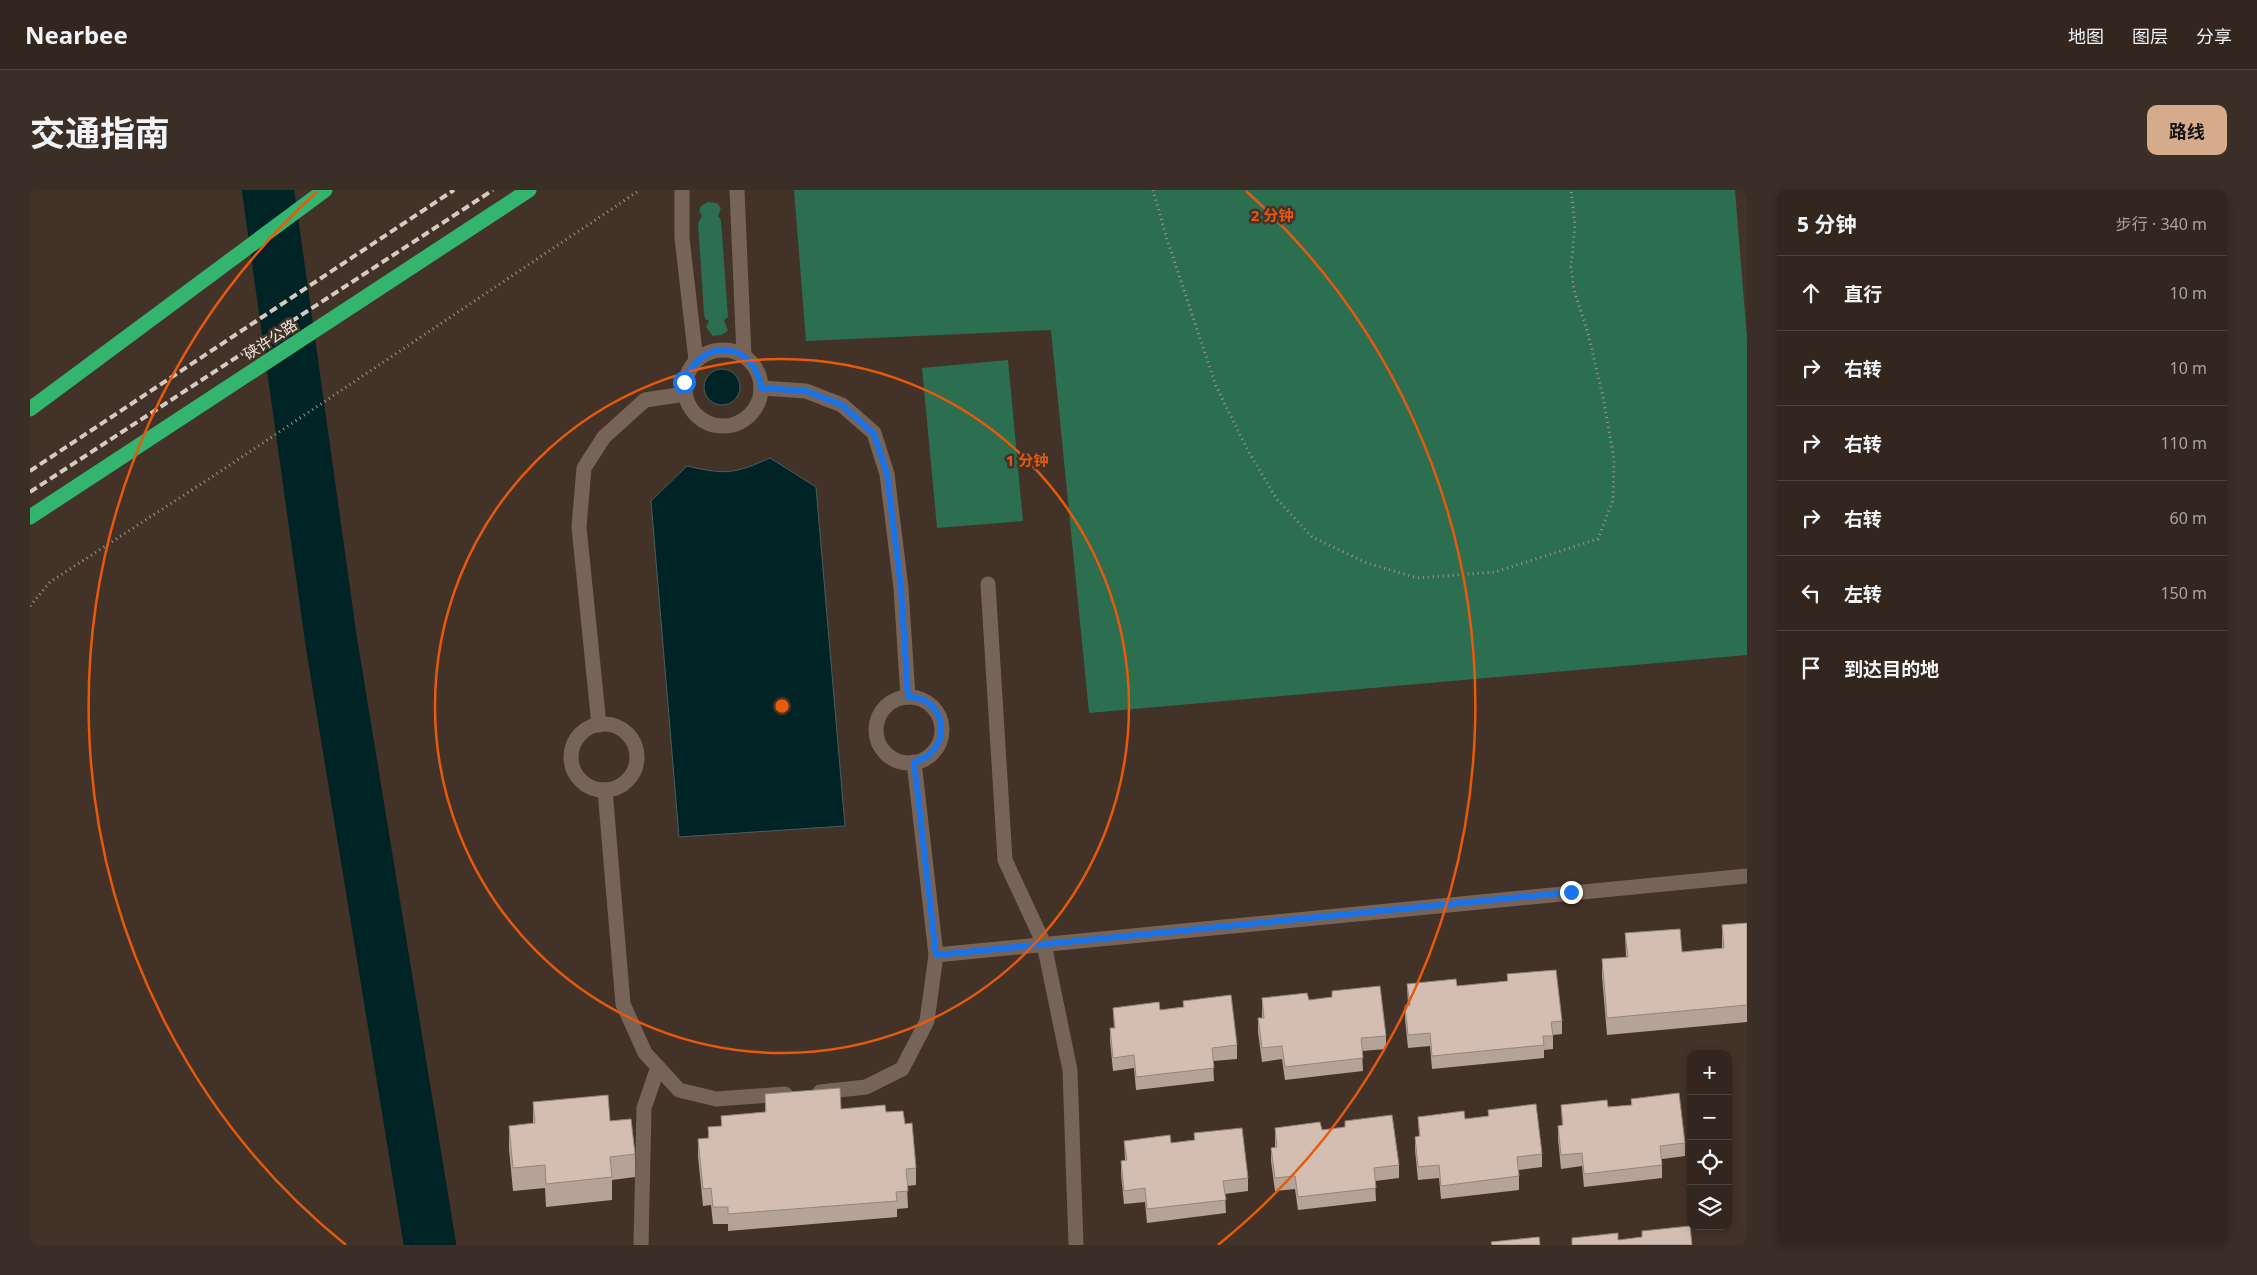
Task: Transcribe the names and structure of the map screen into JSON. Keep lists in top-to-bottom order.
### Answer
{
  "streets": {
    "highway": ["硖许公路"]
  },
  "page": {
    "header": "Nearbee",
    "nav": ["地图", "图层", "分享"],
    "title": "交通指南",
    "buttons": "路线",
    "heading": ["5 分钟", "步行 · 340 m"],
    "list": [
      ["直行", "10 m"],
      ["右转", "10 m"],
      ["右转", "110 m"],
      ["右转", "60 m"],
      ["左转", "150 m"],
      "到达目的地"
    ],
    "map_buttons": ["+", "−"]
  },
  "rings": ["2 分钟", "1 分钟"]
}
